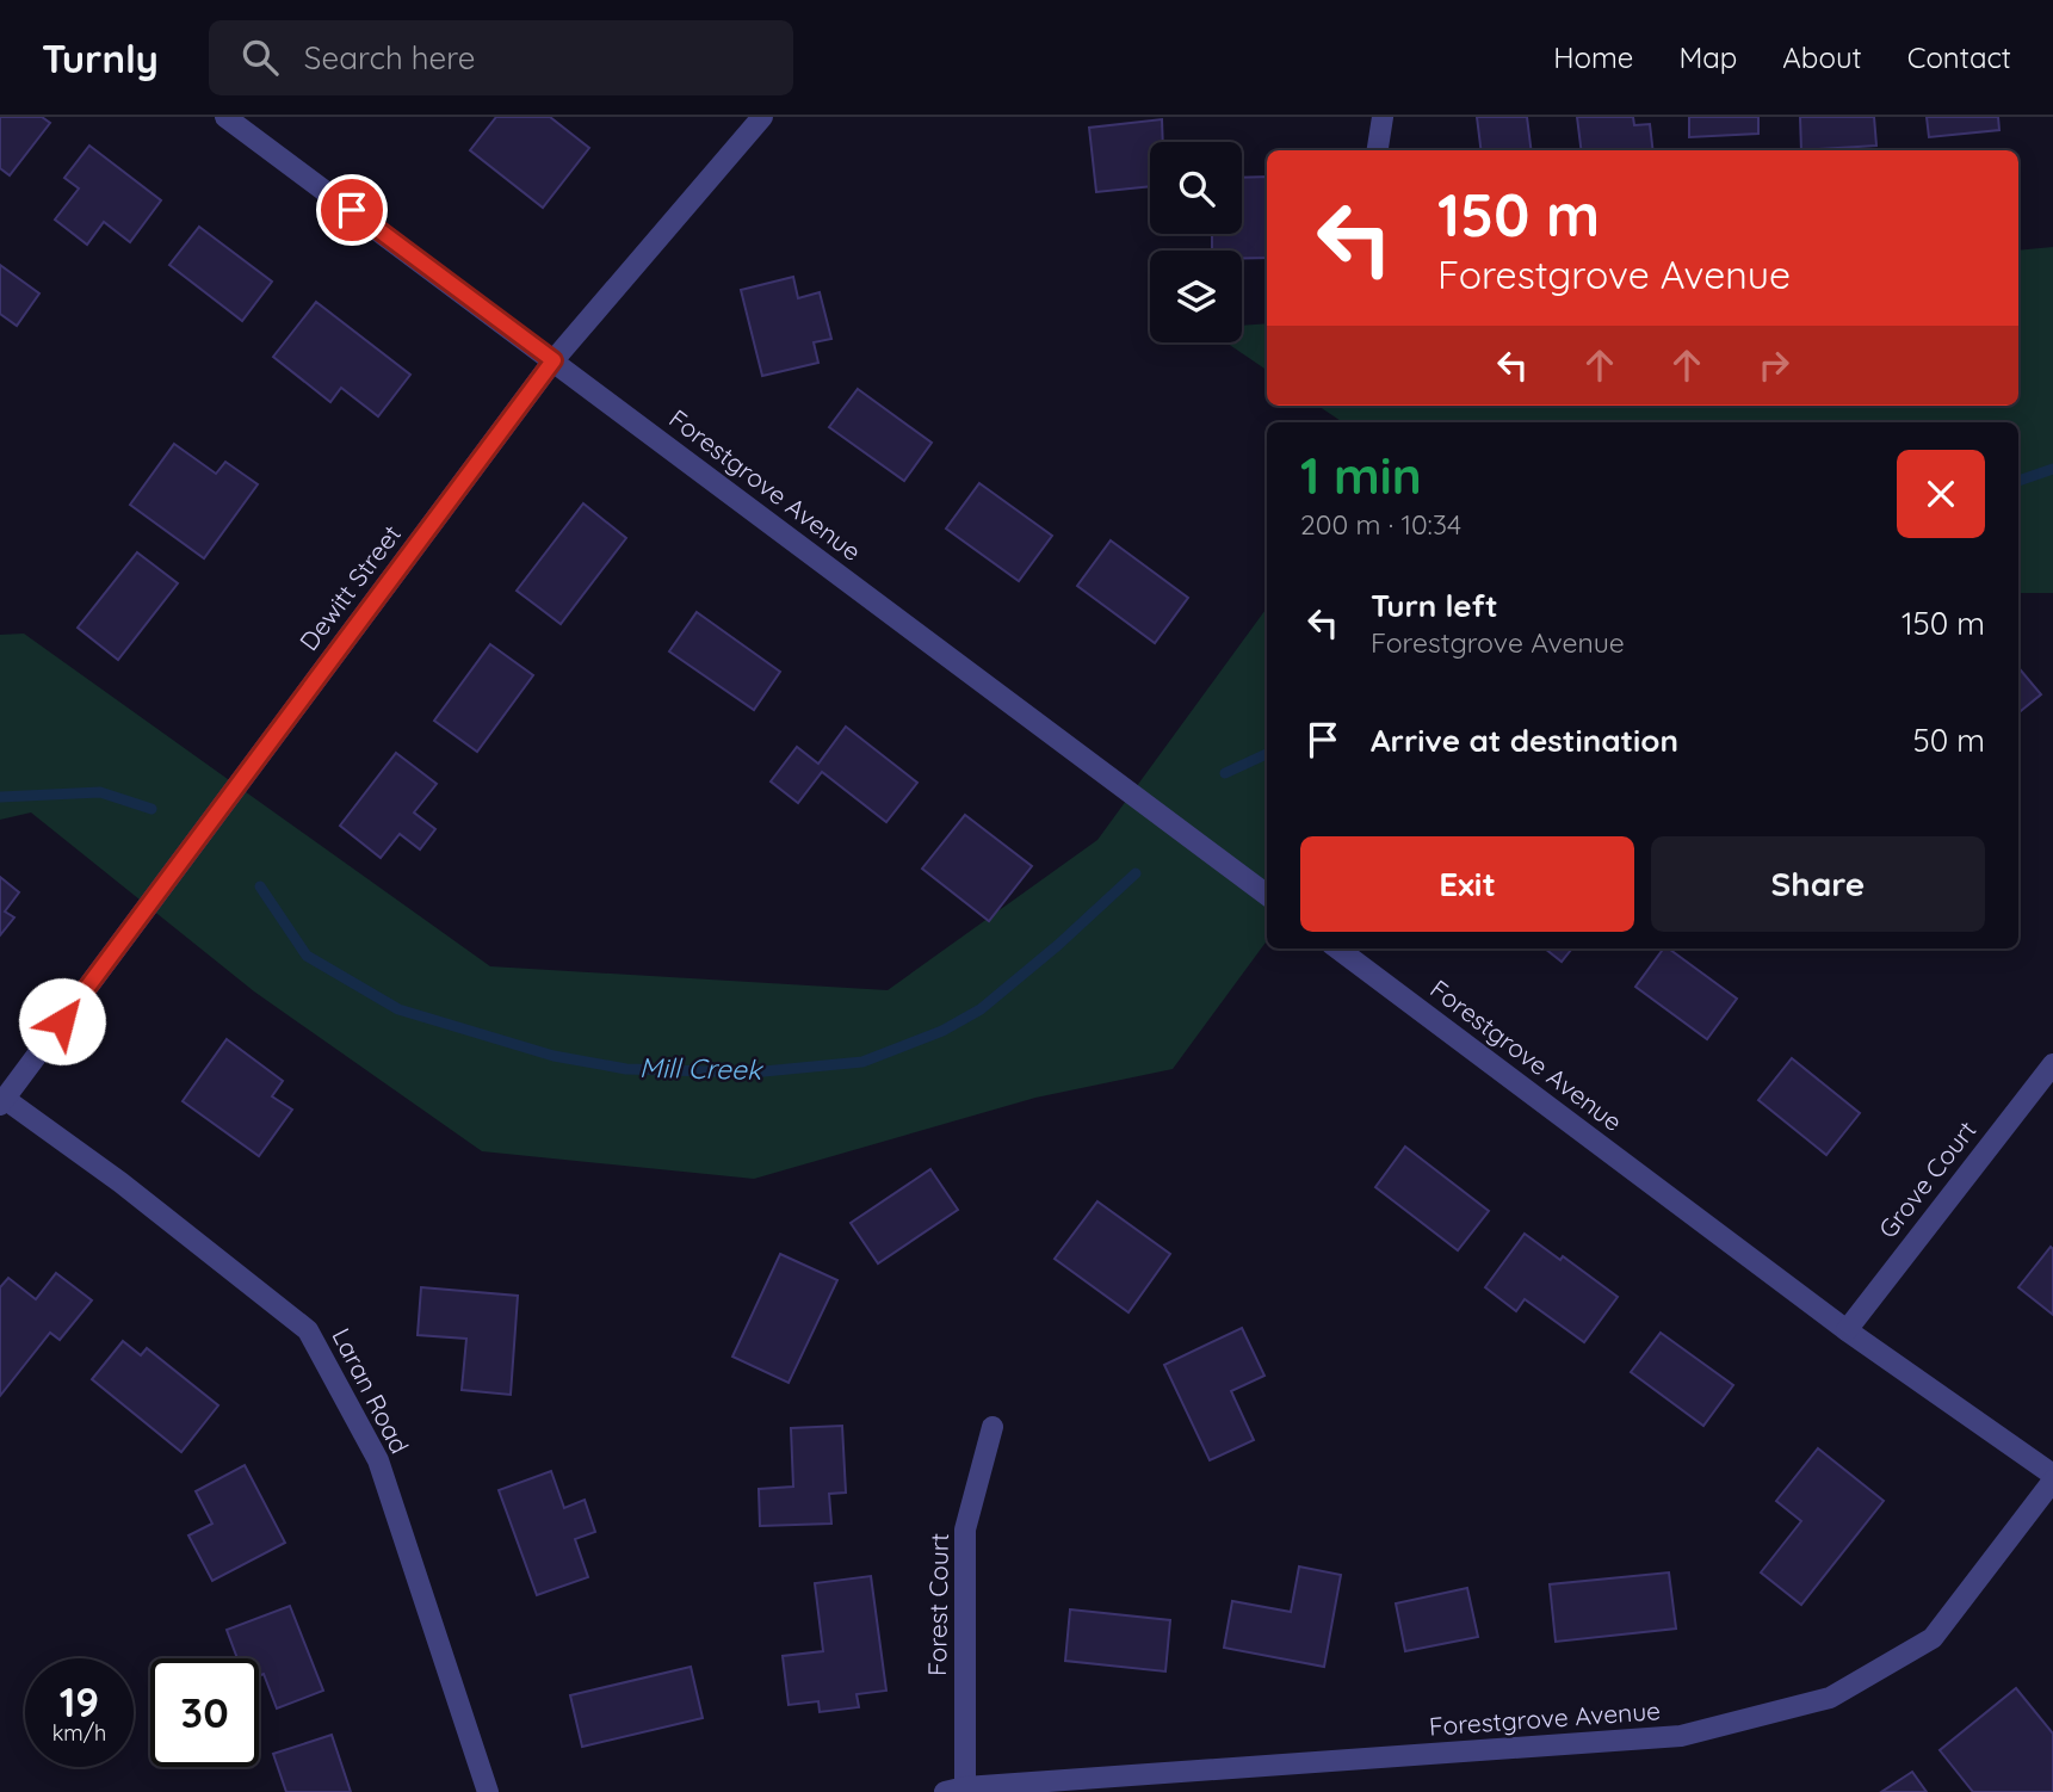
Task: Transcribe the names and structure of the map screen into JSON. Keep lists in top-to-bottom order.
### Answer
{
  "streets": {
    "street": [
      "Forestgrove Avenue",
      "Dewitt Street",
      "Grove Court",
      "Laran Road",
      "Forest Court"
    ]
  },
  "crossings": [
    ["Forestgrove Avenue", "Dewitt Street"],
    ["Forestgrove Avenue", "Grove Court"],
    ["Forestgrove Avenue", "Forest Court"],
    ["Dewitt Street", "Laran Road"]
  ],
  "water": ["Mill Creek"],
  "page": {
    "header": "Turnly",
    "search": "Search here",
    "nav": [
      "Home",
      "Map",
      "About",
      "Contact"
    ],
    "turn": ["150 m", "Forestgrove Avenue"],
    "heading": ["1 min", "200 m · 10:34"],
    "list": [
      {
        "name": "Turn left",
        "note": "Forestgrove Avenue",
        "value": "150 m"
      },
      {
        "name": "Arrive at destination",
        "value": "50 m"
      }
    ],
    "buttons": ["Exit", "Share"],
    "speed": "19 km/h",
    "limit": "30"
  }
}
